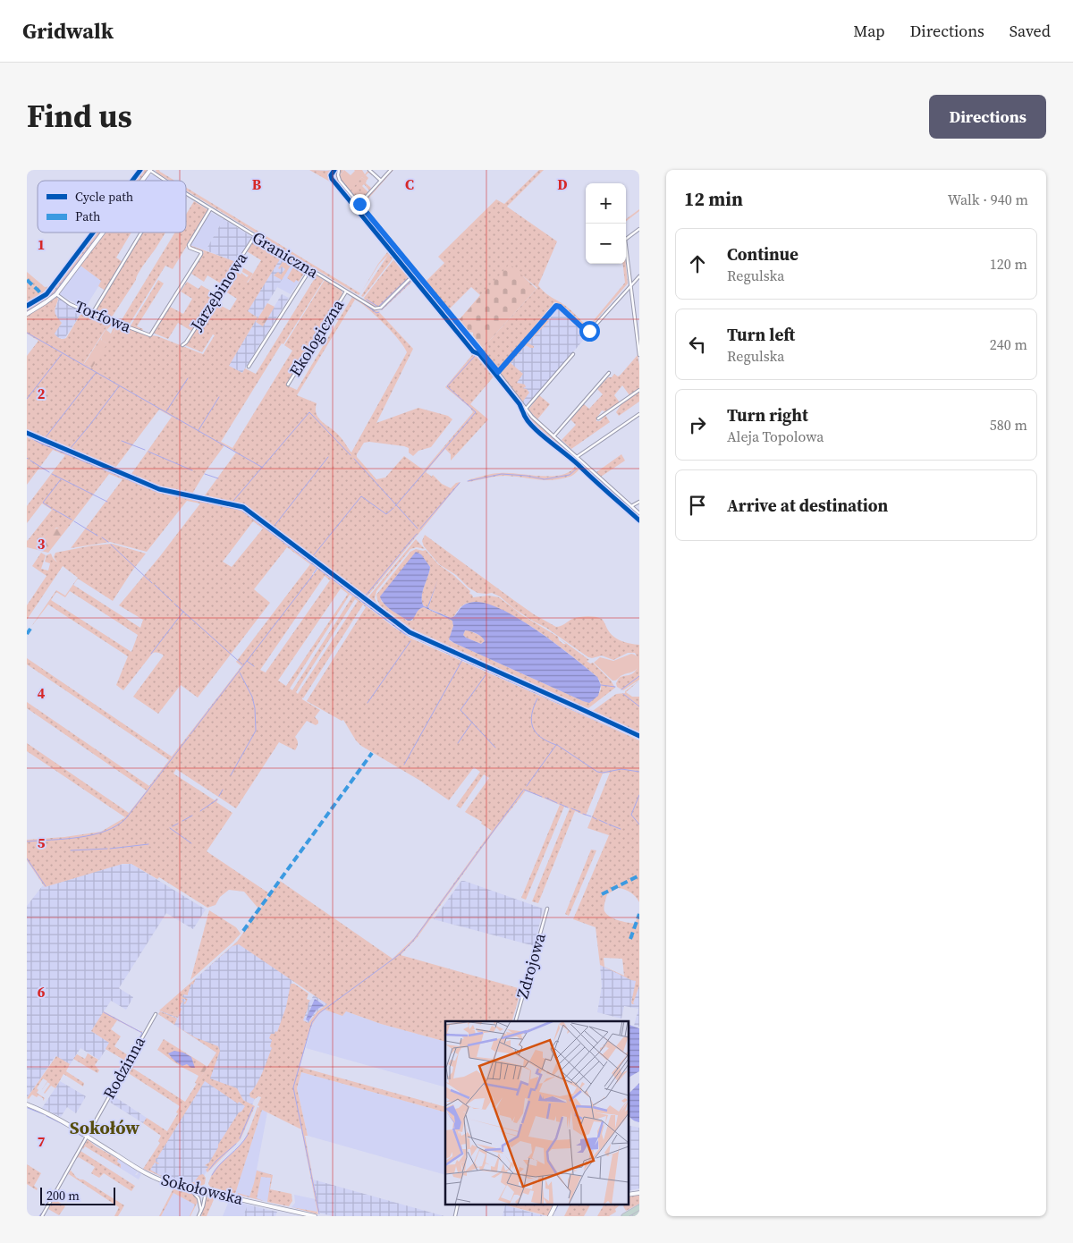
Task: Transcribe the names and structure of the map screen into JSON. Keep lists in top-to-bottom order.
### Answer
{
  "streets": {
    "street": [
      "Graniczna",
      "Jarzębinowa",
      "Torfowa",
      "Ekologiczna",
      "Zdrojowa",
      "Rodzinna",
      "Sokołowska"
    ]
  },
  "crossings": [
    ["Graniczna", "Jarzębinowa"],
    ["Graniczna", "Torfowa"],
    ["Graniczna", "Ekologiczna"],
    ["Rodzinna", "Sokołowska"]
  ],
  "districts": ["Sokołów"],
  "legend": ["Cycle path", "Path"],
  "scale_bar": "200 m",
  "page": {
    "header": "Gridwalk",
    "nav": ["Map", "Directions", "Saved"],
    "title": "Find us",
    "buttons": "Directions",
    "heading": ["12 min", "Walk · 940 m"],
    "map_buttons": ["+", "−"],
    "list": [
      ["Continue", "Regulska", "120 m"],
      ["Turn left", "Regulska", "240 m"],
      ["Turn right", "Aleja Topolowa", "580 m"],
      "Arrive at destination"
    ],
    "scale": "200 m"
  },
  "grid": {
    "columns": ["B", "C", "D"],
    "rows": [
      "1",
      "2",
      "3",
      "4",
      "5",
      "6",
      "7"
    ]
  }
}
